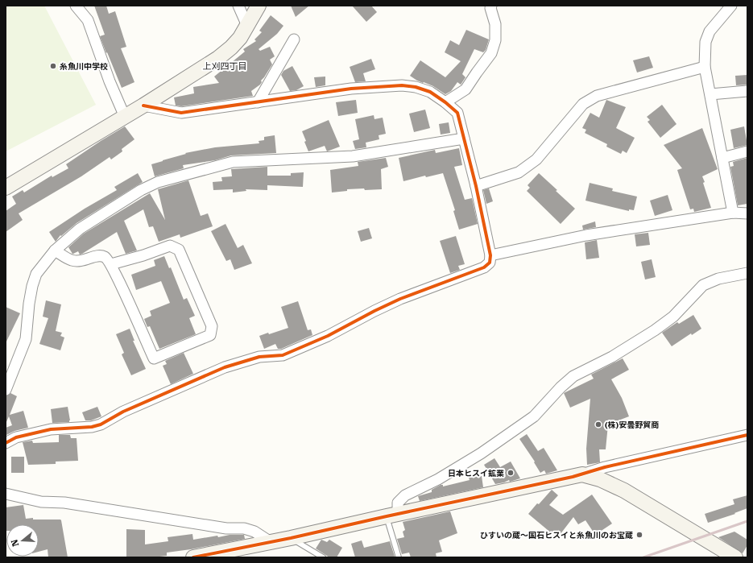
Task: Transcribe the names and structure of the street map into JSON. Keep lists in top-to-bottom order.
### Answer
{
  "districts": ["上刈四丁目"],
  "places": [
    "糸魚川中学校",
    "(株)安曇野貿商",
    "日本ヒスイ鉱業",
    "ひすいの蔵～国石ヒスイと糸魚川のお宝蔵"
  ],
  "north": "left"
}
